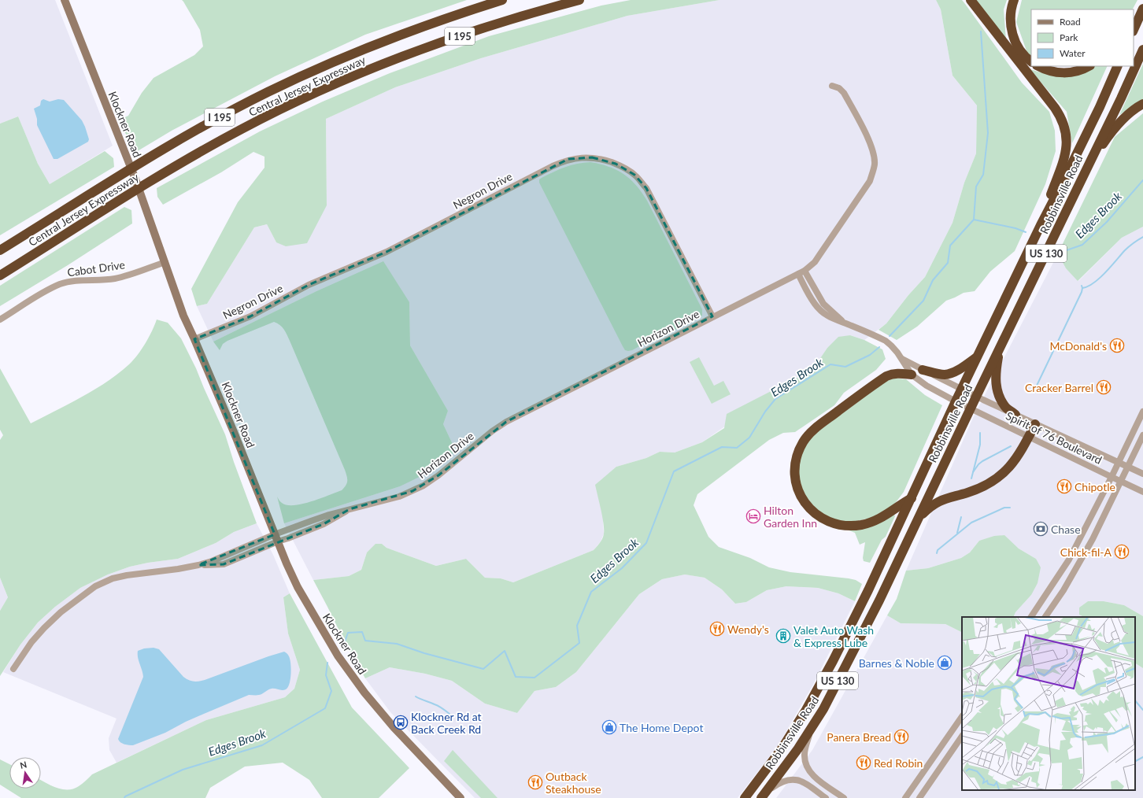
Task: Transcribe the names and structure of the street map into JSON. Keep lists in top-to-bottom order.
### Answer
{
  "streets": {
    "highway": [
      "I 195",
      "Central Jersey Expressway",
      "Robbinsville Road",
      "US 130"
    ],
    "main road": ["Klockner Road"],
    "street": [
      "Negron Drive",
      "Cabot Drive",
      "Horizon Drive",
      "Spirit of 76 Boulevard"
    ]
  },
  "crossings": [
    ["Klockner Road", "Negron Drive"],
    ["Klockner Road", "Cabot Drive"],
    ["Klockner Road", "Horizon Drive"],
    ["Negron Drive", "Horizon Drive"],
    ["Robbinsville Road", "Spirit of 76 Boulevard"]
  ],
  "water": ["Edges Brook"],
  "places": {
    "restaurant": [
      "McDonald's",
      "Cracker Barrel",
      "Chipotle",
      "Chick-fil-A",
      "Wendy's",
      "Panera Bread",
      "Red Robin",
      "Outback Steakhouse"
    ],
    "hotel": ["Hilton Garden Inn"],
    "bank": ["Chase"],
    "building": ["Valet Auto Wash & Express Lube"],
    "shop": ["Barnes & Noble", "The Home Depot"],
    "bus stop": ["Klockner Rd at Back Creek Rd"]
  },
  "legend": ["Road", "Park", "Water"],
  "north": "top"
}
